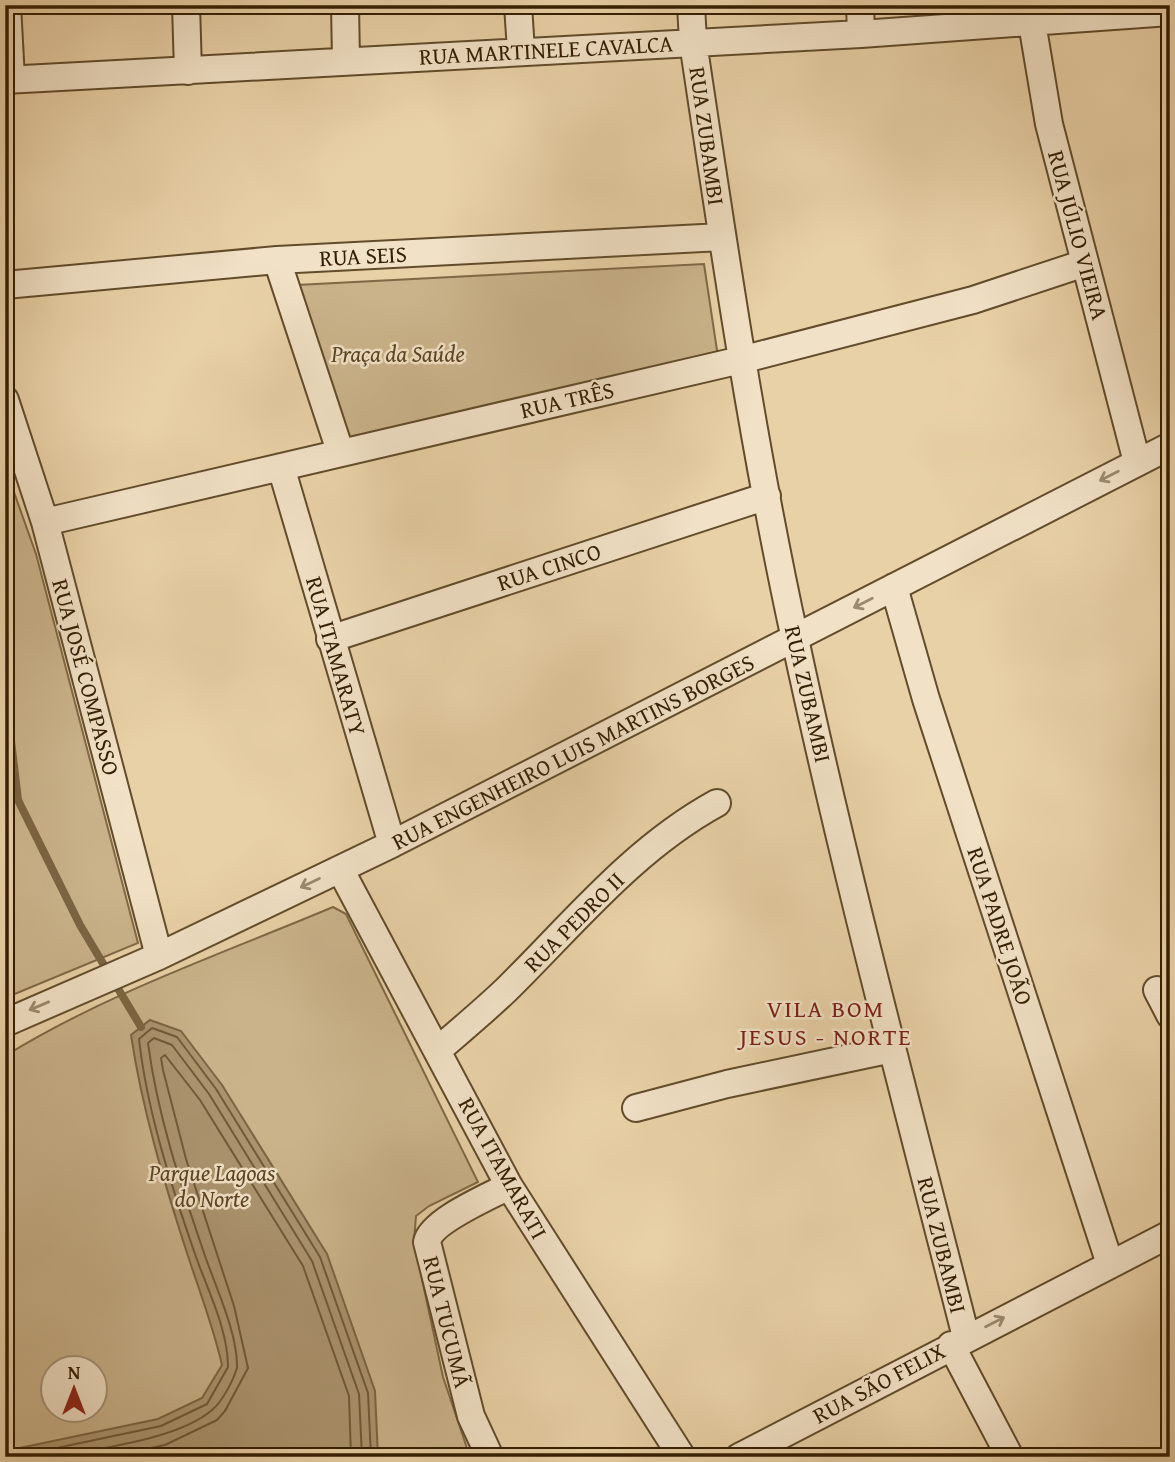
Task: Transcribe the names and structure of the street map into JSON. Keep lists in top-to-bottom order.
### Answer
{
  "streets": {
    "street": [
      "RUA MARTINELE CAVALCA",
      "RUA ZUBAMBI",
      "RUA JÚLIO VIEIRA",
      "RUA SEIS",
      "RUA TRÊS",
      "RUA CINCO",
      "RUA ITAMARATY",
      "RUA JOSÉ COMPASSO",
      "RUA ENGENHEIRO LUIS MARTINS BORGES",
      "RUA PEDRO II",
      "RUA PADRE JOÃO",
      "RUA ITAMARATI",
      "RUA TUCUMÃ",
      "RUA SÃO FELIX"
    ]
  },
  "crossings": [
    ["RUA MARTINELE CAVALCA", "RUA ZUBAMBI"],
    ["RUA MARTINELE CAVALCA", "RUA JÚLIO VIEIRA"],
    ["RUA ZUBAMBI", "RUA SEIS"],
    ["RUA ZUBAMBI", "RUA TRÊS"],
    ["RUA ZUBAMBI", "RUA CINCO"],
    ["RUA ZUBAMBI", "RUA ENGENHEIRO LUIS MARTINS BORGES"],
    ["RUA ZUBAMBI", "RUA SÃO FELIX"],
    ["RUA JÚLIO VIEIRA", "RUA TRÊS"],
    ["RUA JÚLIO VIEIRA", "RUA ENGENHEIRO LUIS MARTINS BORGES"],
    ["RUA TRÊS", "RUA ITAMARATY"],
    ["RUA TRÊS", "RUA JOSÉ COMPASSO"],
    ["RUA CINCO", "RUA ITAMARATY"],
    ["RUA ITAMARATY", "RUA ENGENHEIRO LUIS MARTINS BORGES"],
    ["RUA JOSÉ COMPASSO", "RUA ENGENHEIRO LUIS MARTINS BORGES"],
    ["RUA ENGENHEIRO LUIS MARTINS BORGES", "RUA PADRE JOÃO"],
    ["RUA ENGENHEIRO LUIS MARTINS BORGES", "RUA ITAMARATI"],
    ["RUA PEDRO II", "RUA ITAMARATI"],
    ["RUA PADRE JOÃO", "RUA SÃO FELIX"],
    ["RUA ITAMARATI", "RUA TUCUMÃ"]
  ],
  "one_way": ["RUA ENGENHEIRO LUIS MARTINS BORGES", "RUA SÃO FELIX"],
  "districts": ["VILA BOM JESUS - NORTE"],
  "parks": ["Praça da Saúde", "Parque Lagoas do Norte"],
  "north": "top"
}
